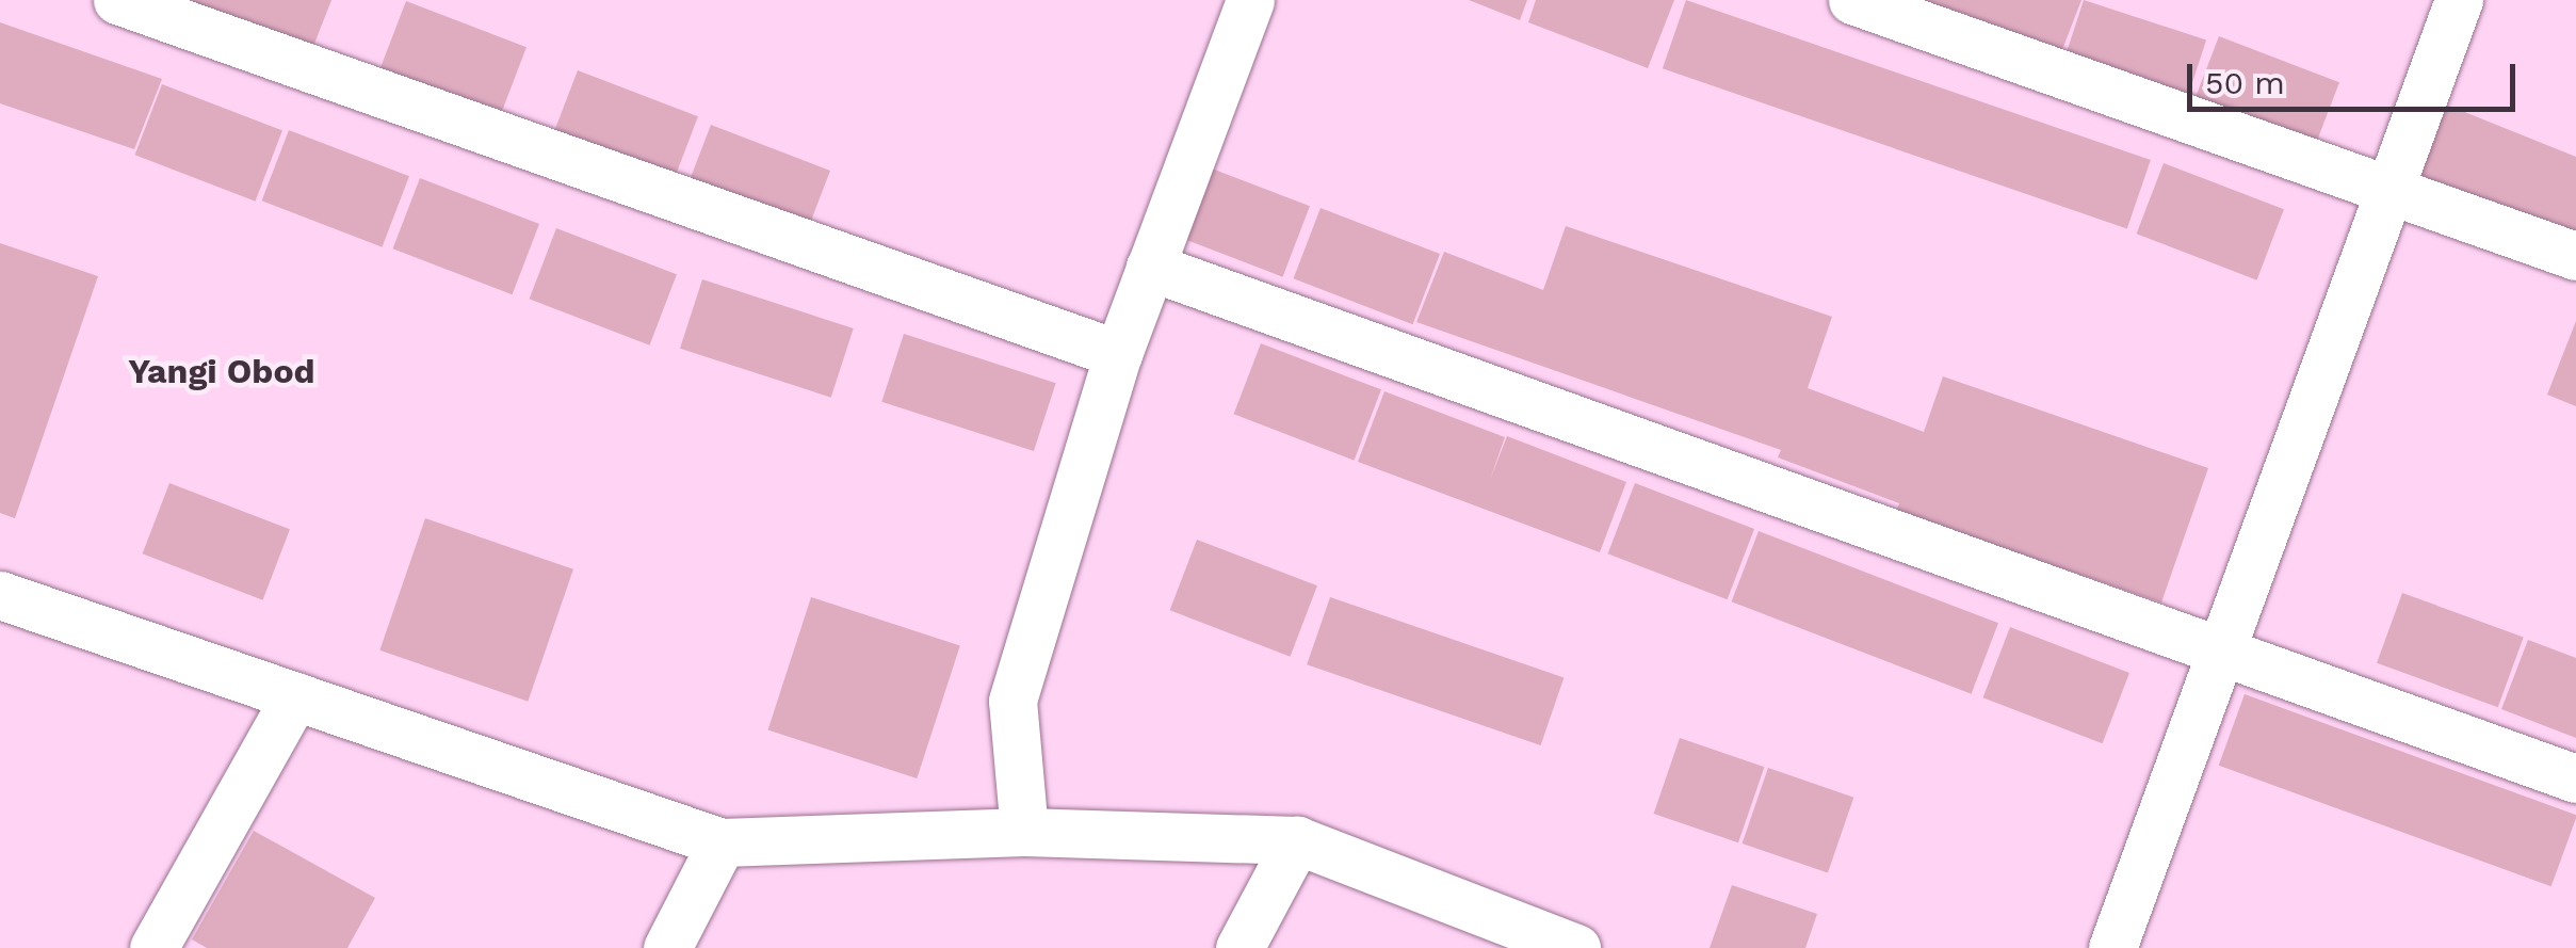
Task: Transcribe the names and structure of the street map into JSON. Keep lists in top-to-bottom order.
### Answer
{
  "districts": ["Yangi Obod"],
  "scale_bar": "50 m"
}
